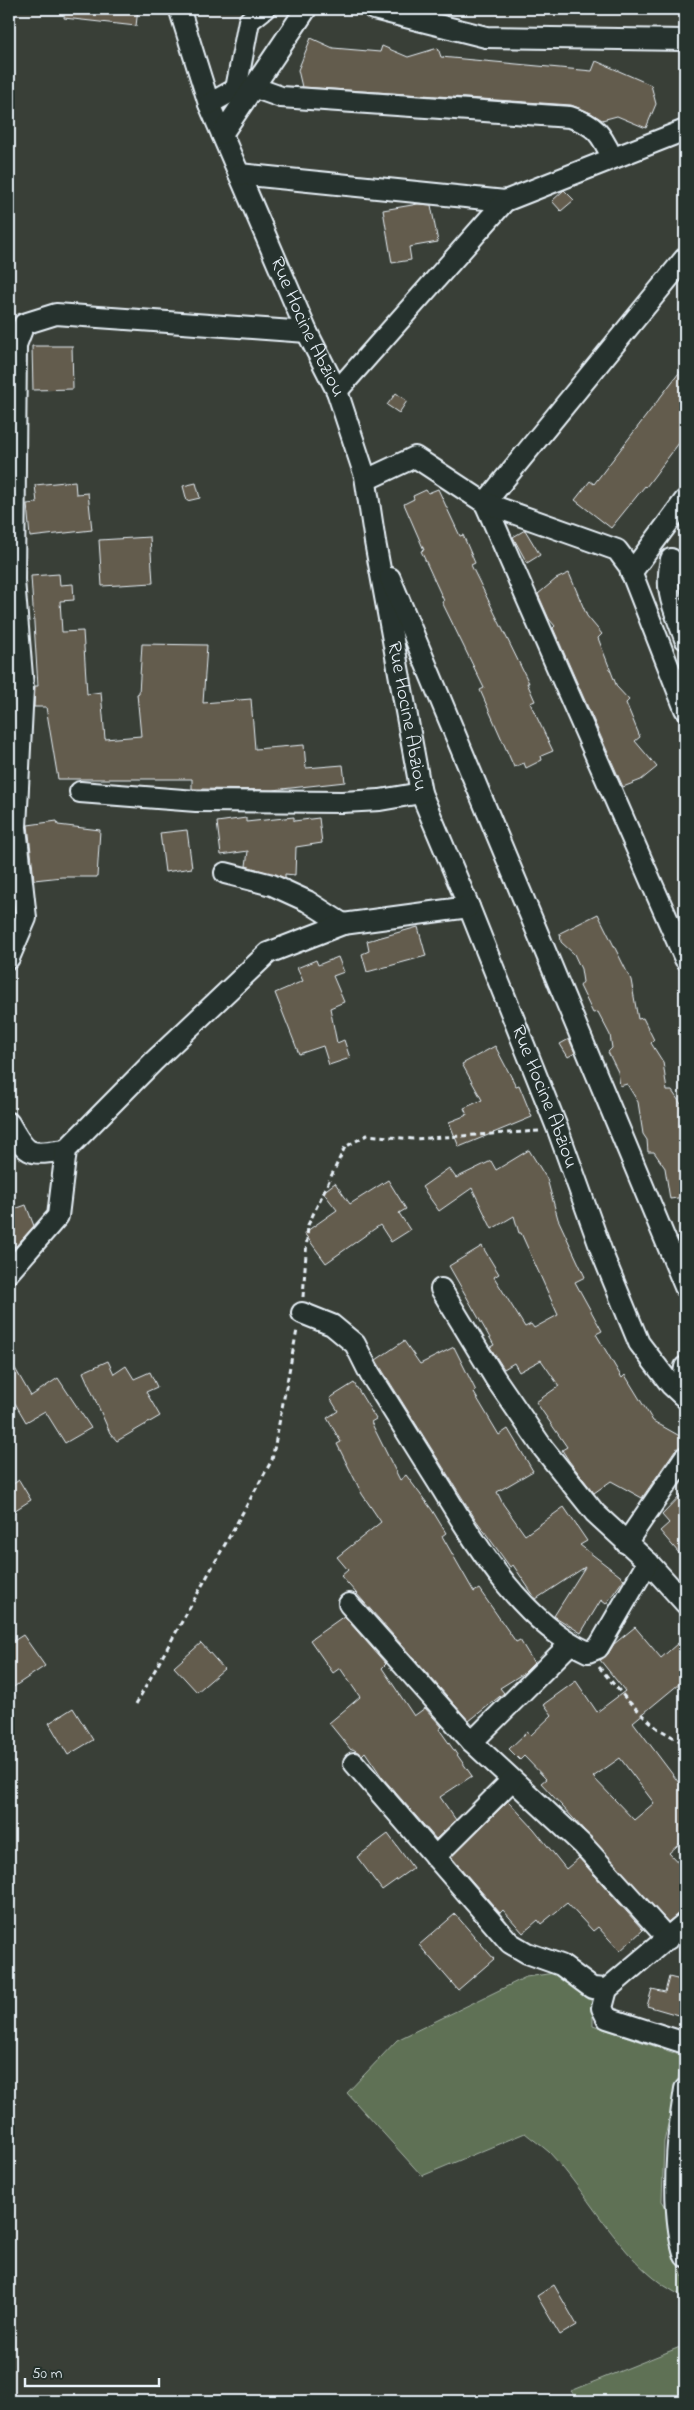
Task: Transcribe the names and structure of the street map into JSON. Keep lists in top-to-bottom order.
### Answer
{
  "streets": {
    "street": ["Rue Hocine Abziou"]
  },
  "scale_bar": "50 m"
}
